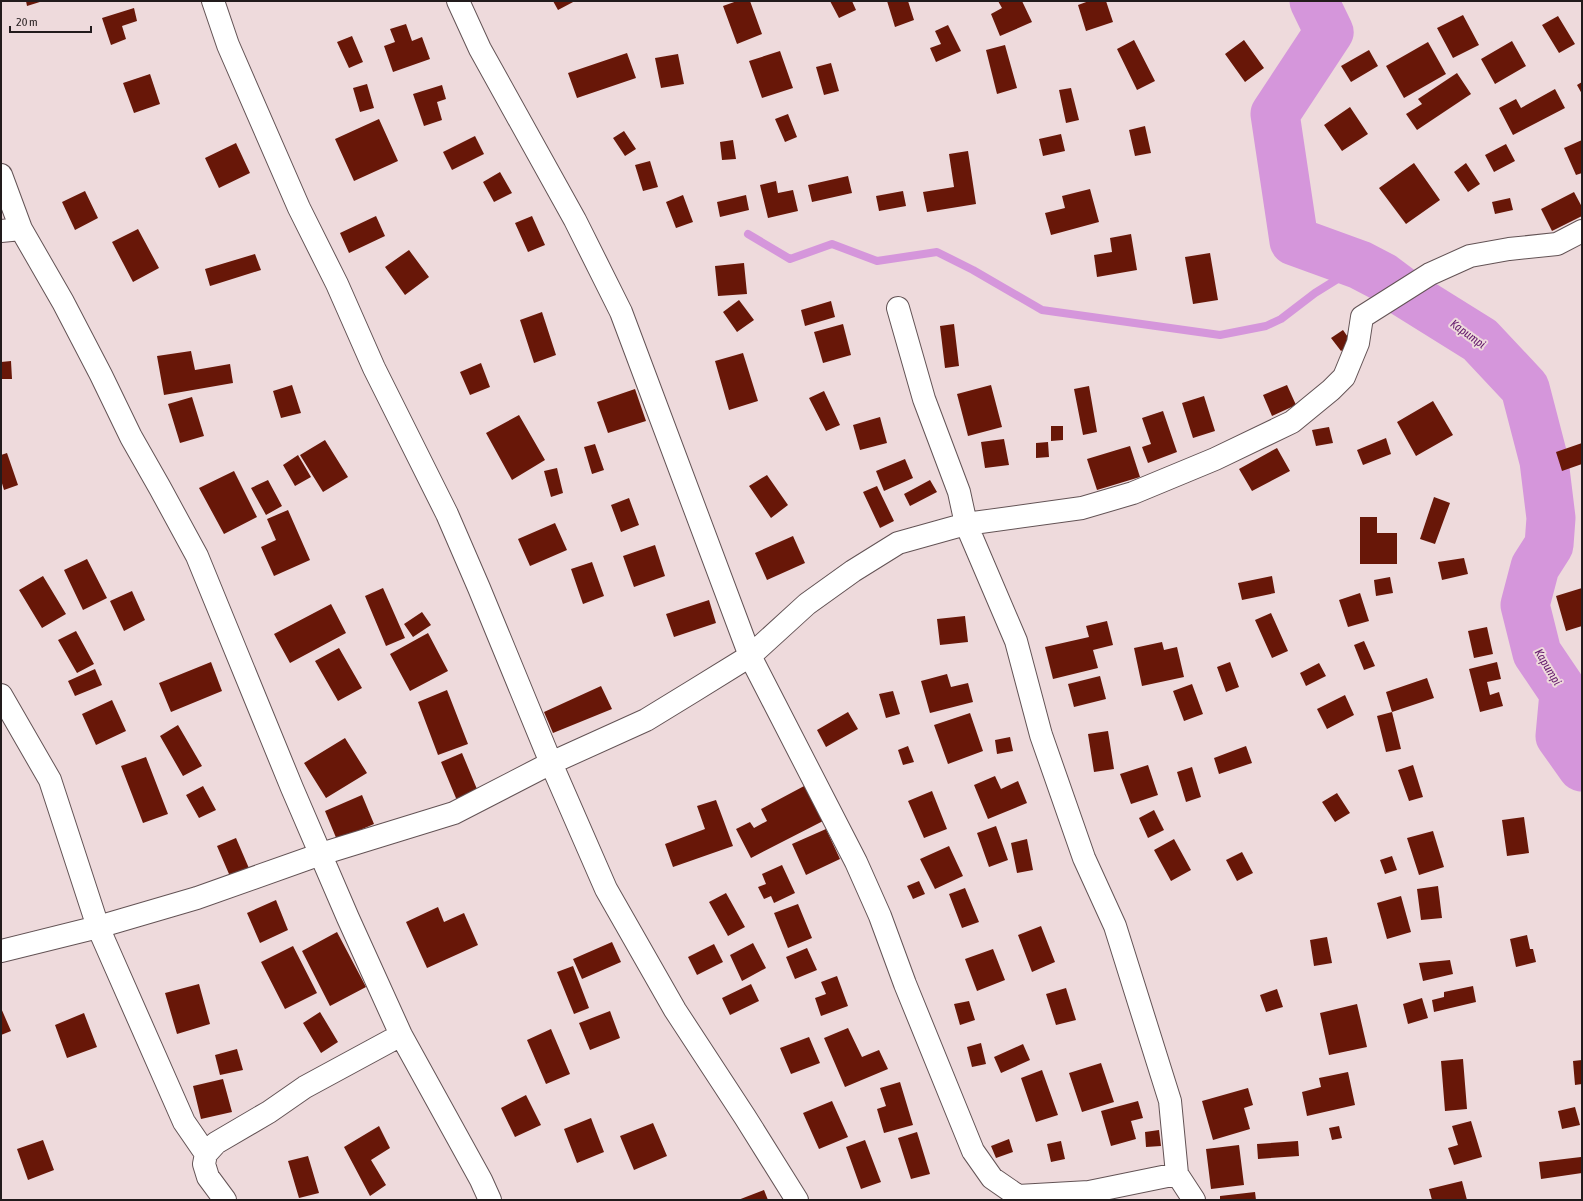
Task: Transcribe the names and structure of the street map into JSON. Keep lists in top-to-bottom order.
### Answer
{
  "water": ["Kapumpi"],
  "scale_bar": "20 m"
}
